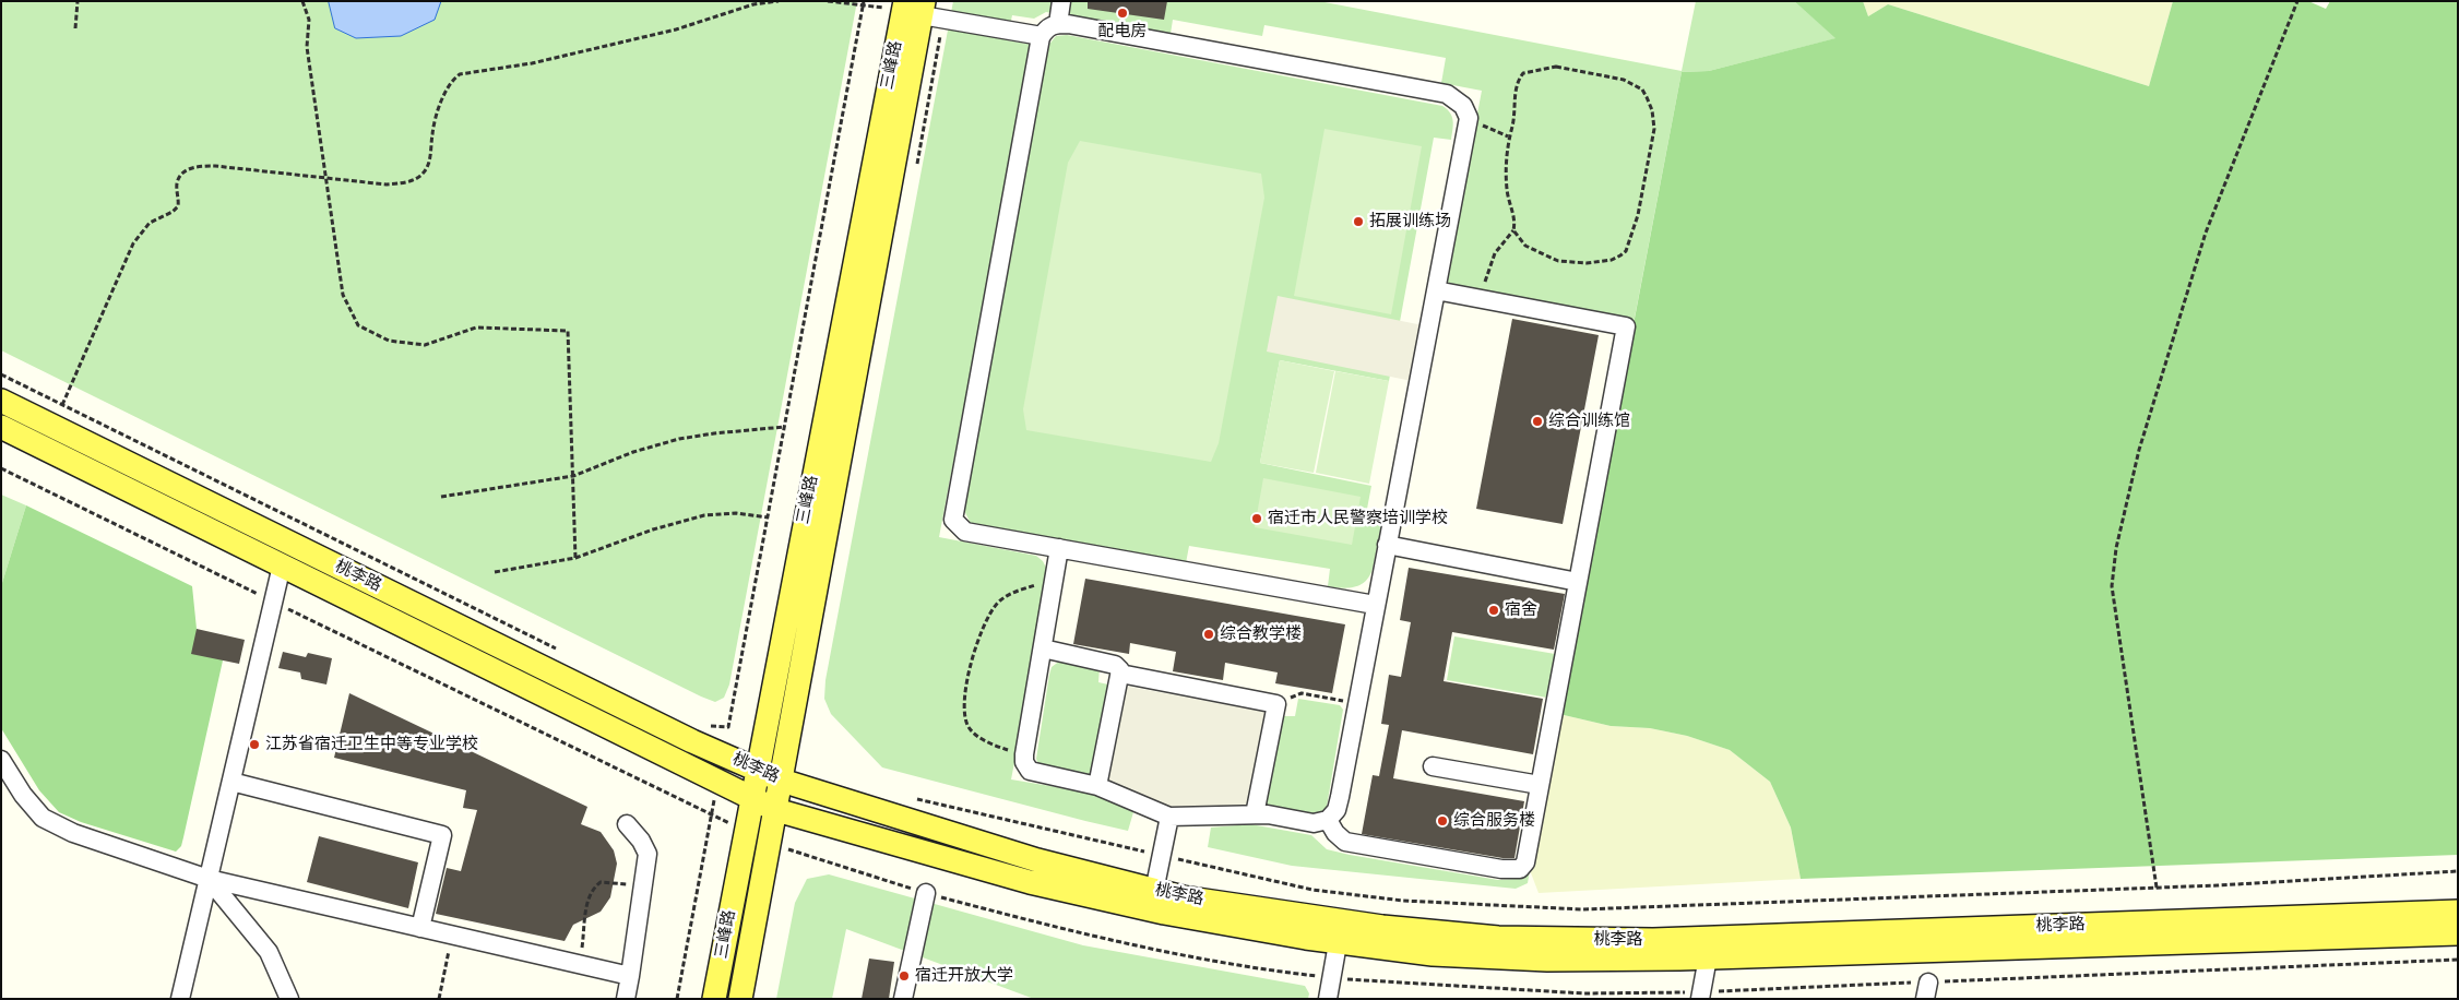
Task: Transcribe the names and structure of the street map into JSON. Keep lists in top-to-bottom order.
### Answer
{
  "streets": {
    "main road": ["三峰路", "桃李路"]
  },
  "crossings": [
    ["三峰路", "桃李路"]
  ],
  "places": [
    "配电房",
    "拓展训练场",
    "综合训练馆",
    "宿迁市人民警察培训学校",
    "宿舍",
    "综合教学楼",
    "江苏省宿迁卫生中等专业学校",
    "综合服务楼",
    "宿迁开放大学"
  ]
}
